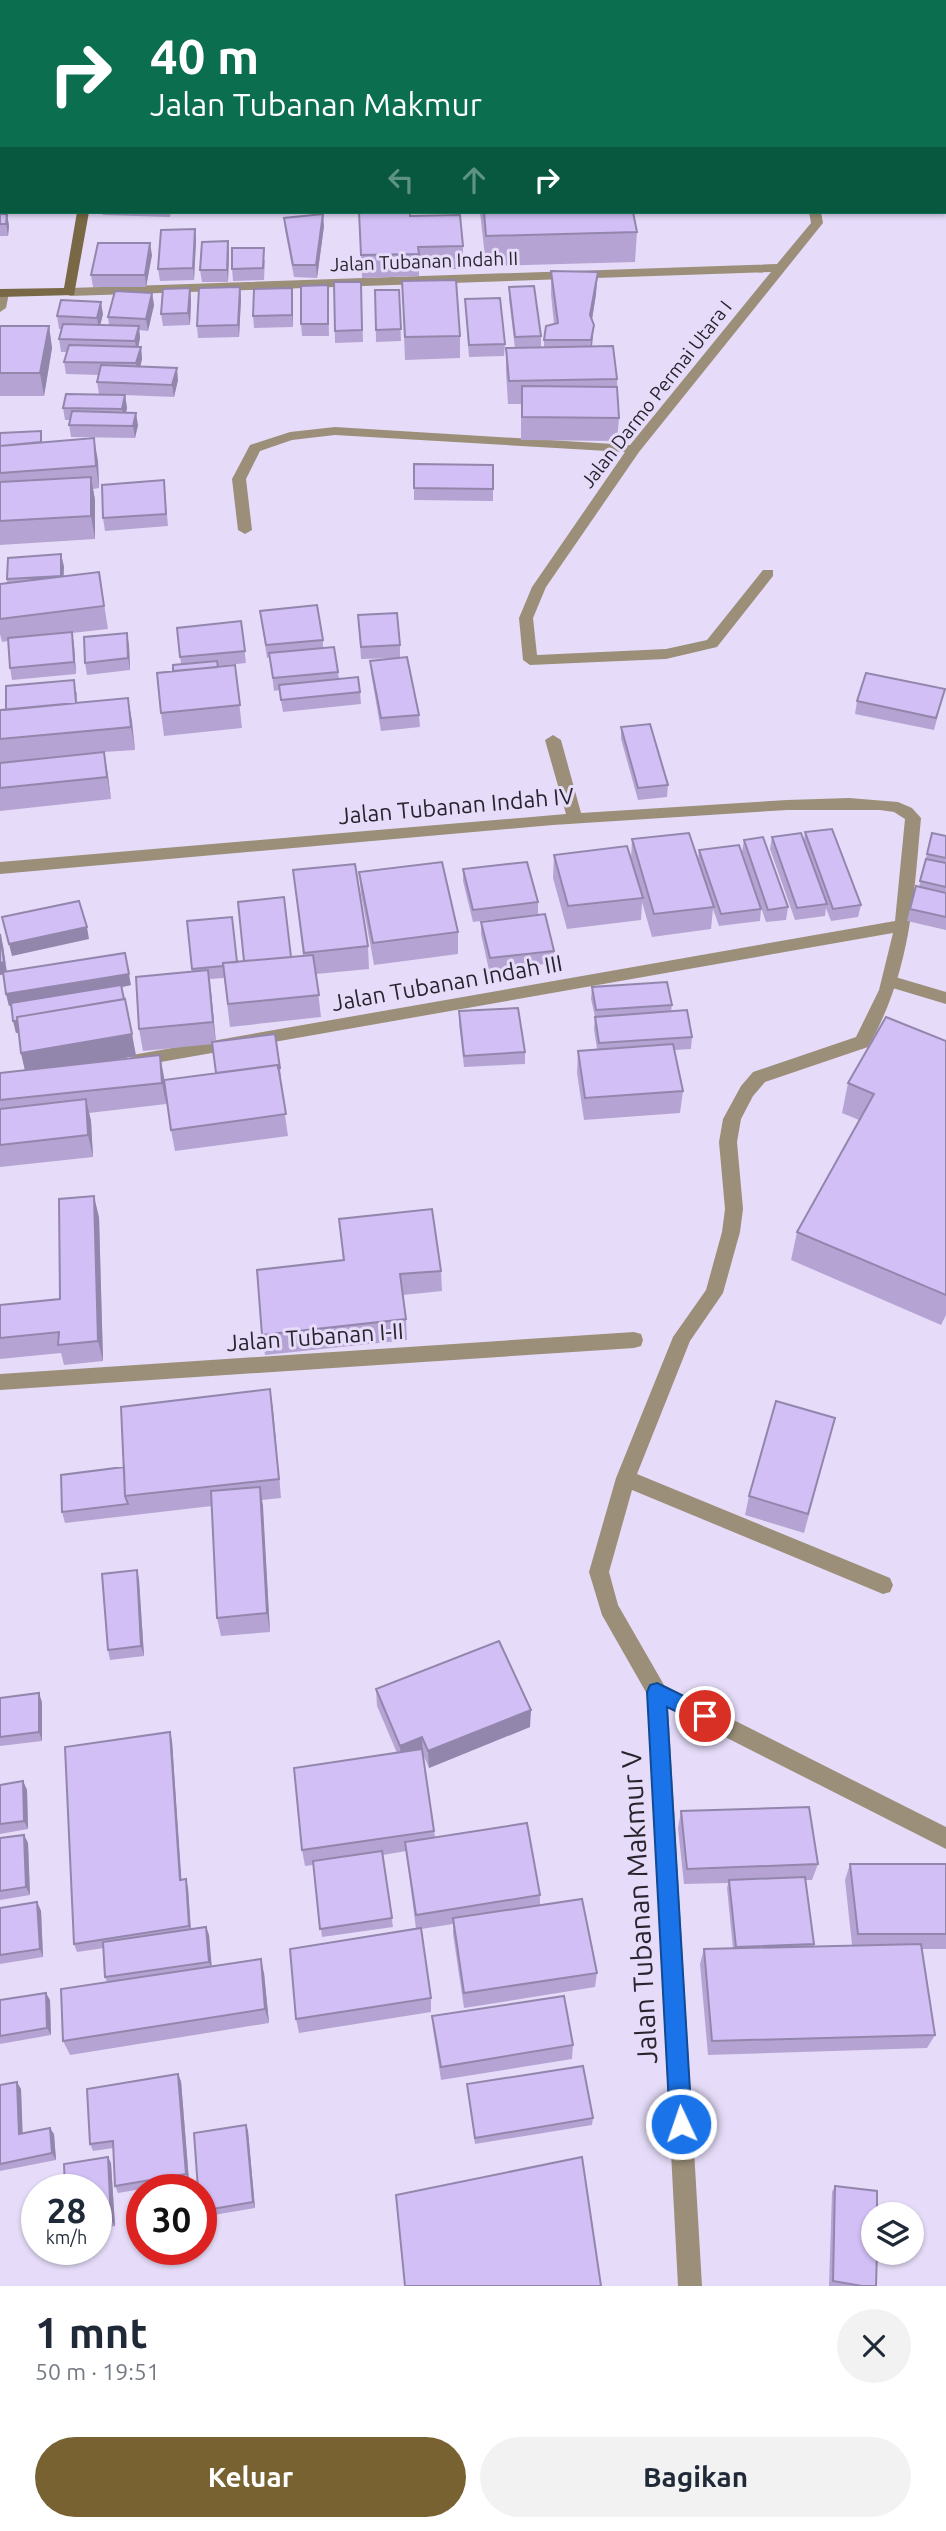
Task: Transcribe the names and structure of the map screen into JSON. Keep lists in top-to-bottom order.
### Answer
{
  "streets": {
    "street": [
      "Jalan Tubanan Indah II",
      "Jalan Darmo Permai Utara I",
      "Jalan Tubanan Indah IV",
      "Jalan Tubanan Indah III",
      "Jalan Tubanan I-II",
      "Jalan Tubanan Makmur V"
    ]
  },
  "crossings": [
    ["Jalan Tubanan Indah II", "Jalan Darmo Permai Utara I"],
    ["Jalan Tubanan Indah IV", "Jalan Tubanan Indah III"]
  ],
  "page": {
    "turn": ["40 m", "Jalan Tubanan Makmur"],
    "speed": "28 km/h",
    "limit": "30",
    "heading": ["1 mnt", "50 m · 19:51"],
    "buttons": ["Keluar", "Bagikan"]
  }
}
